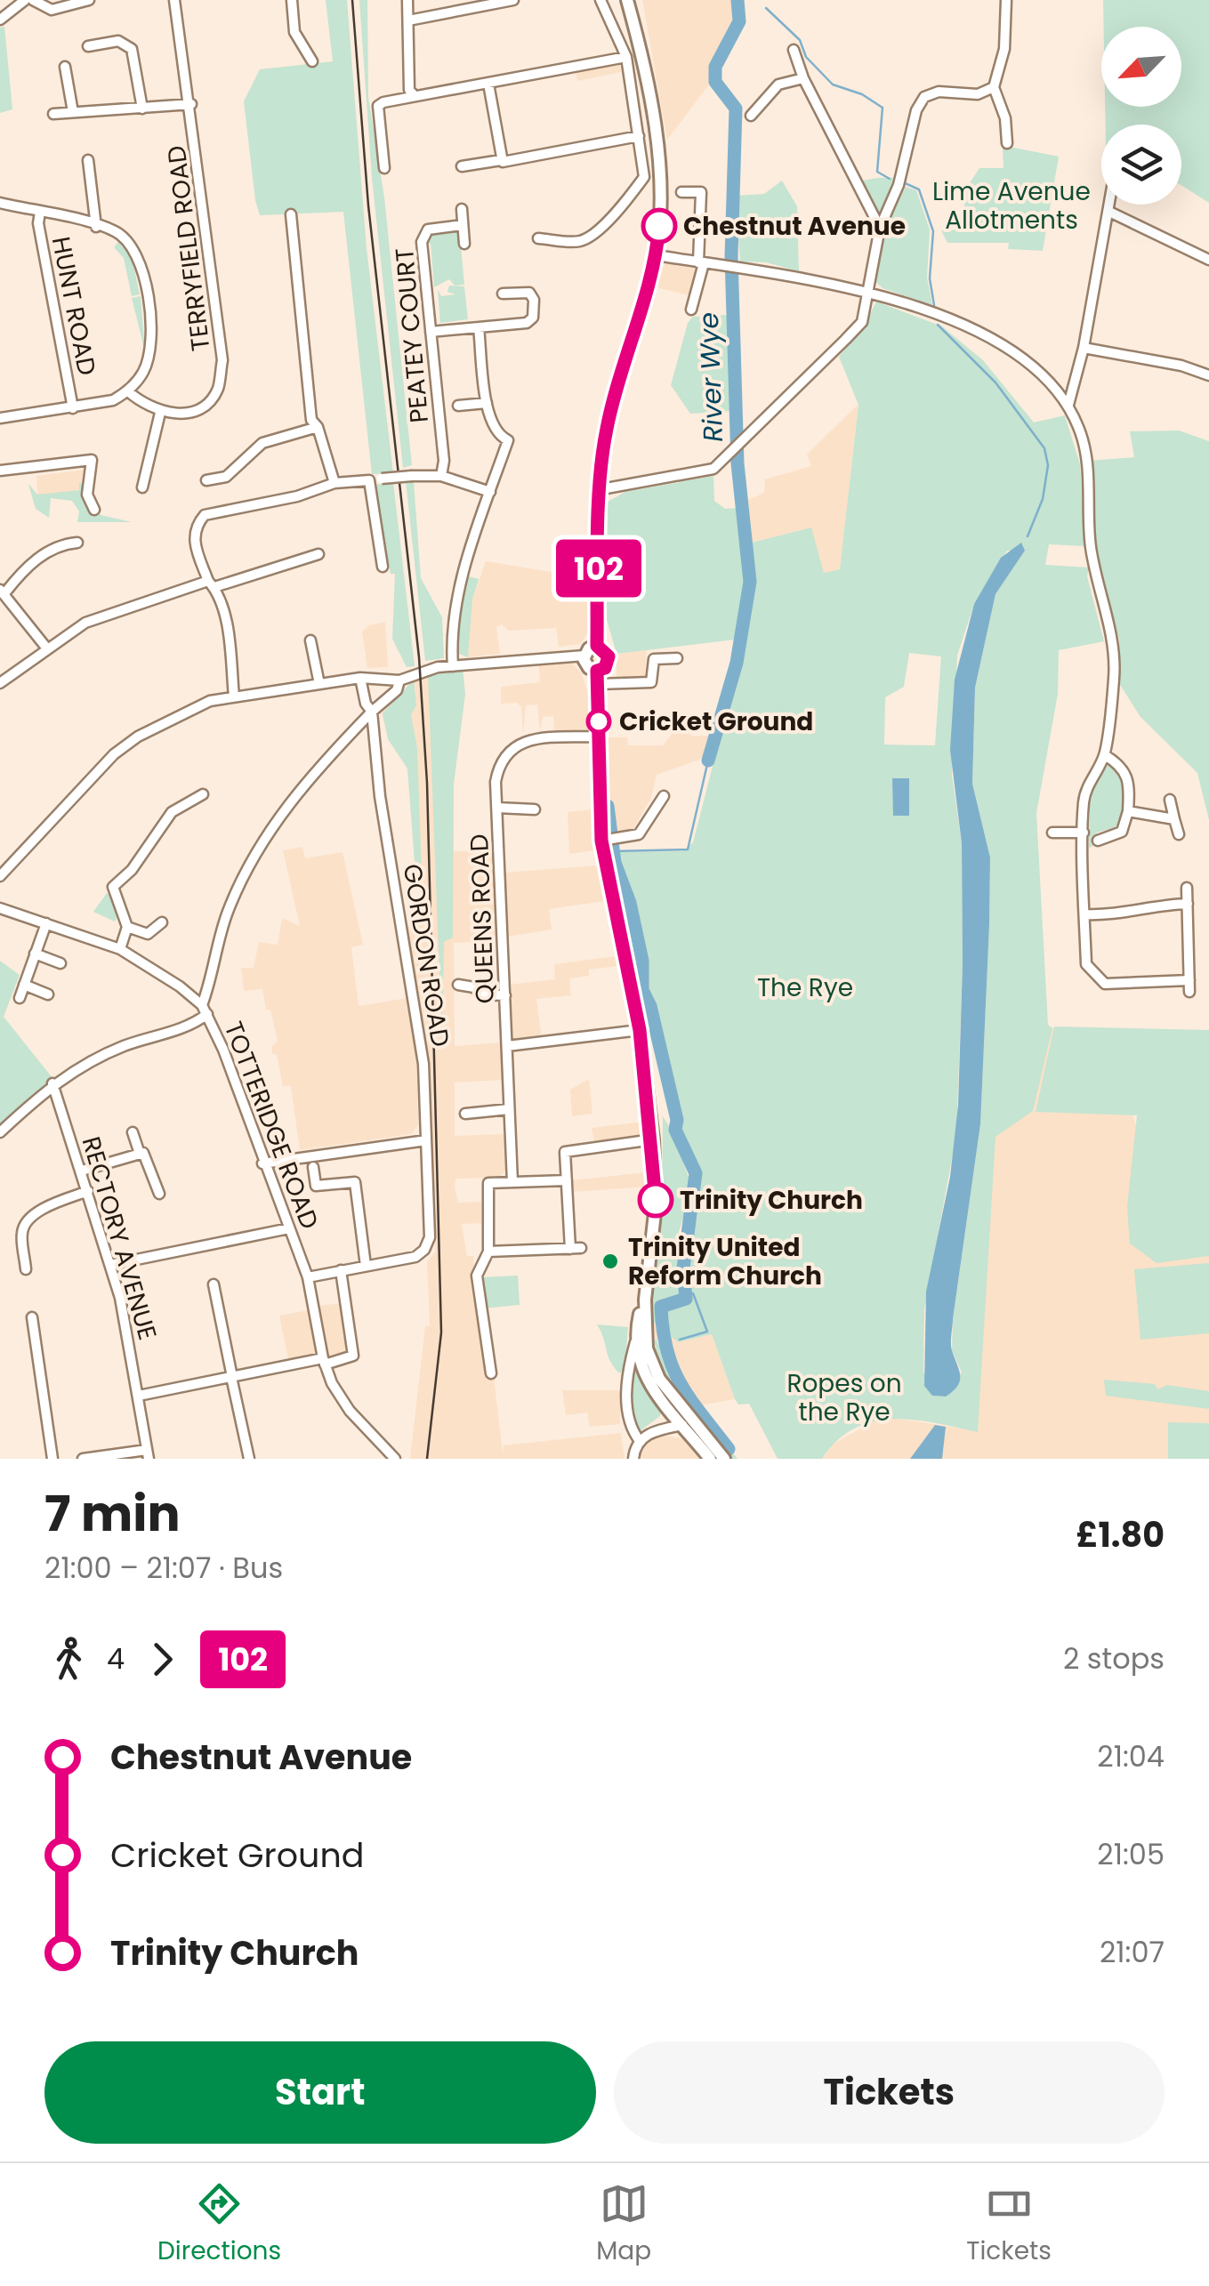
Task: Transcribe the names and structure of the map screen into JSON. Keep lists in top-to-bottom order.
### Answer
{
  "streets": {
    "street": [
      "TERRYFIELD ROAD",
      "HUNT ROAD",
      "PEATEY COURT",
      "QUEENS ROAD",
      "GORDON ROAD",
      "TOTTERIDGE ROAD",
      "RECTORY AVENUE"
    ]
  },
  "water": ["River Wye"],
  "parks": ["Lime Avenue Allotments", "The Rye", "Ropes on the Rye"],
  "places": [
    "Chestnut Avenue",
    "Cricket Ground",
    "Trinity Church",
    "Trinity United Reform Church"
  ],
  "lines": ["bus line 102"],
  "north": "bottom left",
  "page": {
    "on_map": "102",
    "heading": ["7 min", "21:00 – 21:07 · Bus", "£1.80"],
    "legs": ["4", "102", "2 stops"],
    "list": [
      {
        "name": "Chestnut Avenue",
        "value": "21:04"
      },
      {
        "name": "Cricket Ground",
        "value": "21:05"
      },
      {
        "name": "Trinity Church",
        "value": "21:07"
      }
    ],
    "buttons": ["Start", "Tickets"],
    "tabs": ["Directions", "Map", "Tickets"]
  }
}
